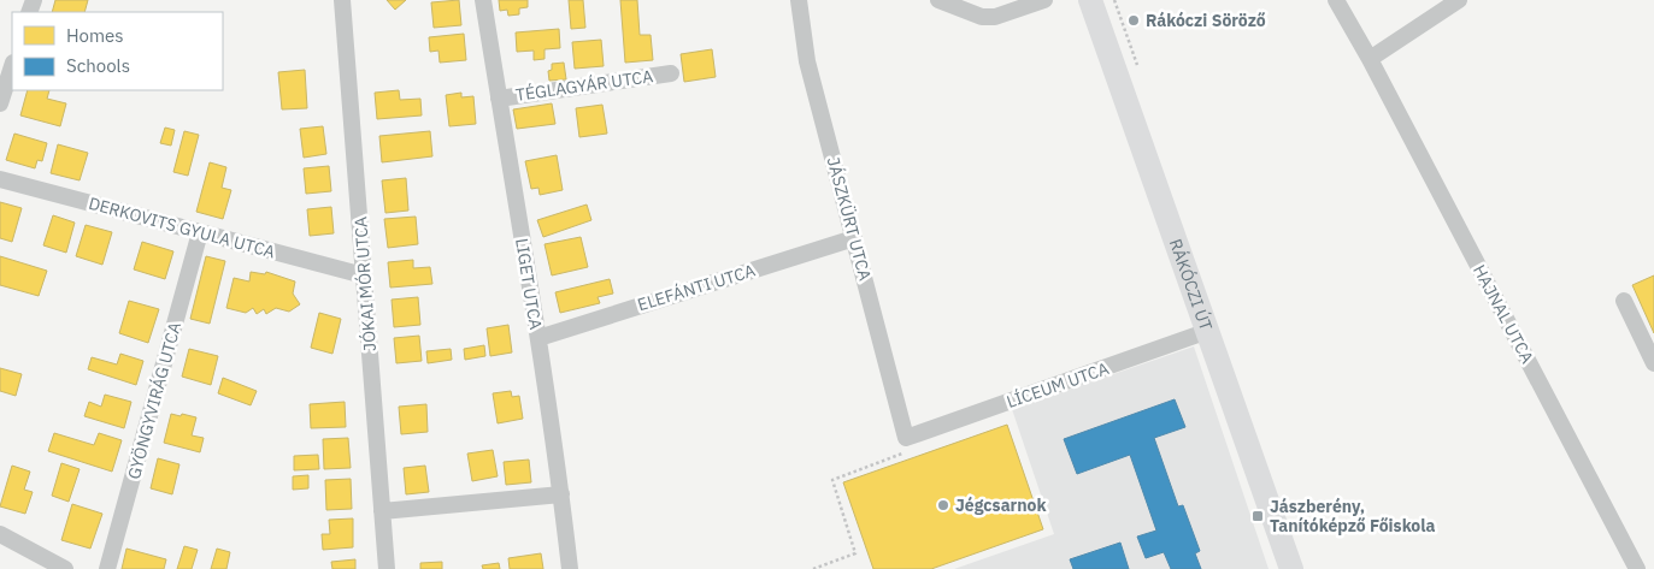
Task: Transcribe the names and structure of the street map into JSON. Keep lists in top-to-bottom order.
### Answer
{
  "streets": {
    "street": [
      "TÉGLAGYÁR UTCA",
      "JÁSZKÜRT UTCA",
      "DERKOVITS GYULA UTCA",
      "JÓKAI MÓR UTCA",
      "LIGET UTCA",
      "RÁKÓCZI ÚT",
      "ELEFÁNTI UTCA",
      "HAJNAL UTCA",
      "LÍCEUM UTCA",
      "GYÖNGYVIRÁG UTCA"
    ]
  },
  "crossings": [
    ["TÉGLAGYÁR UTCA", "LIGET UTCA"],
    ["JÁSZKÜRT UTCA", "ELEFÁNTI UTCA"],
    ["JÁSZKÜRT UTCA", "LÍCEUM UTCA"],
    ["DERKOVITS GYULA UTCA", "JÓKAI MÓR UTCA"],
    ["DERKOVITS GYULA UTCA", "GYÖNGYVIRÁG UTCA"],
    ["LIGET UTCA", "ELEFÁNTI UTCA"],
    ["RÁKÓCZI ÚT", "LÍCEUM UTCA"]
  ],
  "places": {
    "other": ["Rákóczi Söröző", "Jégcsarnok"],
    "transit": ["Jászberény, Tanítóképző Főiskola"]
  },
  "legend": ["Homes", "Schools"]
}
